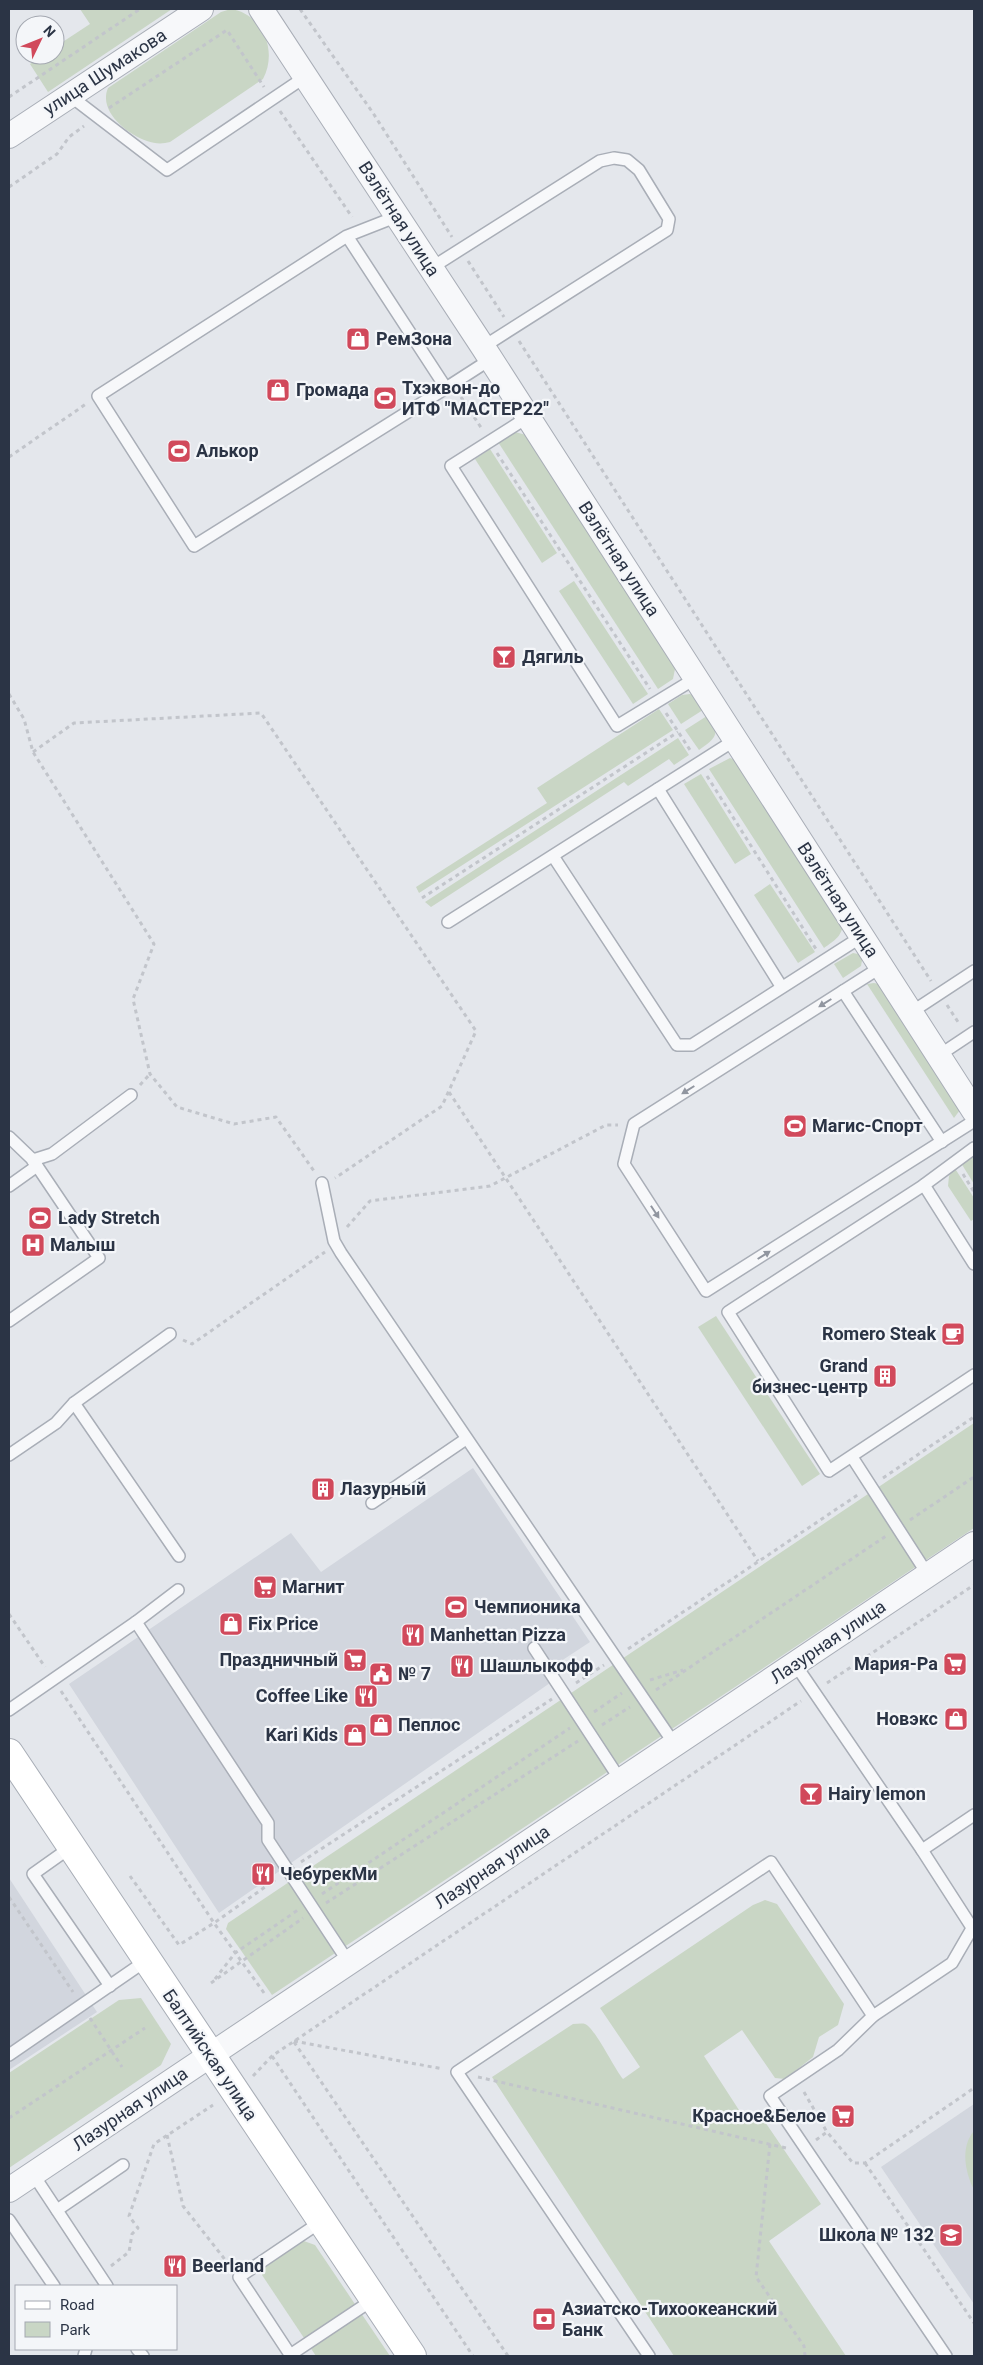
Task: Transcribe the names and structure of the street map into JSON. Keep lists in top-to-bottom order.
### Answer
{
  "streets": {
    "main road": ["Балтийская улица"],
    "street": ["улица Шумакова", "Взлётная улица", "Лазурная улица"]
  },
  "crossings": [
    ["Лазурная улица", "Балтийская улица"]
  ],
  "places": {
    "shop": [
      "РемЗона",
      "Громада",
      "Fix Price",
      "Новэкс",
      "Пеплос",
      "Kari Kids"
    ],
    "sports": [
      "Тхэквон-до ИТФ \"МАСТЕР22\"",
      "Алькор",
      "Магис-Спорт",
      "Lady Stretch",
      "Чемпионика"
    ],
    "bar": ["Дягиль", "Hairy lemon"],
    "hospital": ["Малыш"],
    "cafe": ["Romero Steak"],
    "building": ["Grand бизнес-центр", "Лазурный"],
    "supermarket": [
      "Магнит",
      "Праздничный",
      "Мария-Ра",
      "Красное&Белое"
    ],
    "restaurant": [
      "Manhettan Pizza",
      "Шашлыкофф",
      "Coffee Like",
      "ЧебурекМи",
      "Beerland"
    ],
    "public building": ["№ 7"],
    "school or university": ["Школа № 132"],
    "bank": ["Азиатско-Тихоокеанский Банк"]
  },
  "legend": ["Road", "Park"],
  "north": "top right"
}
